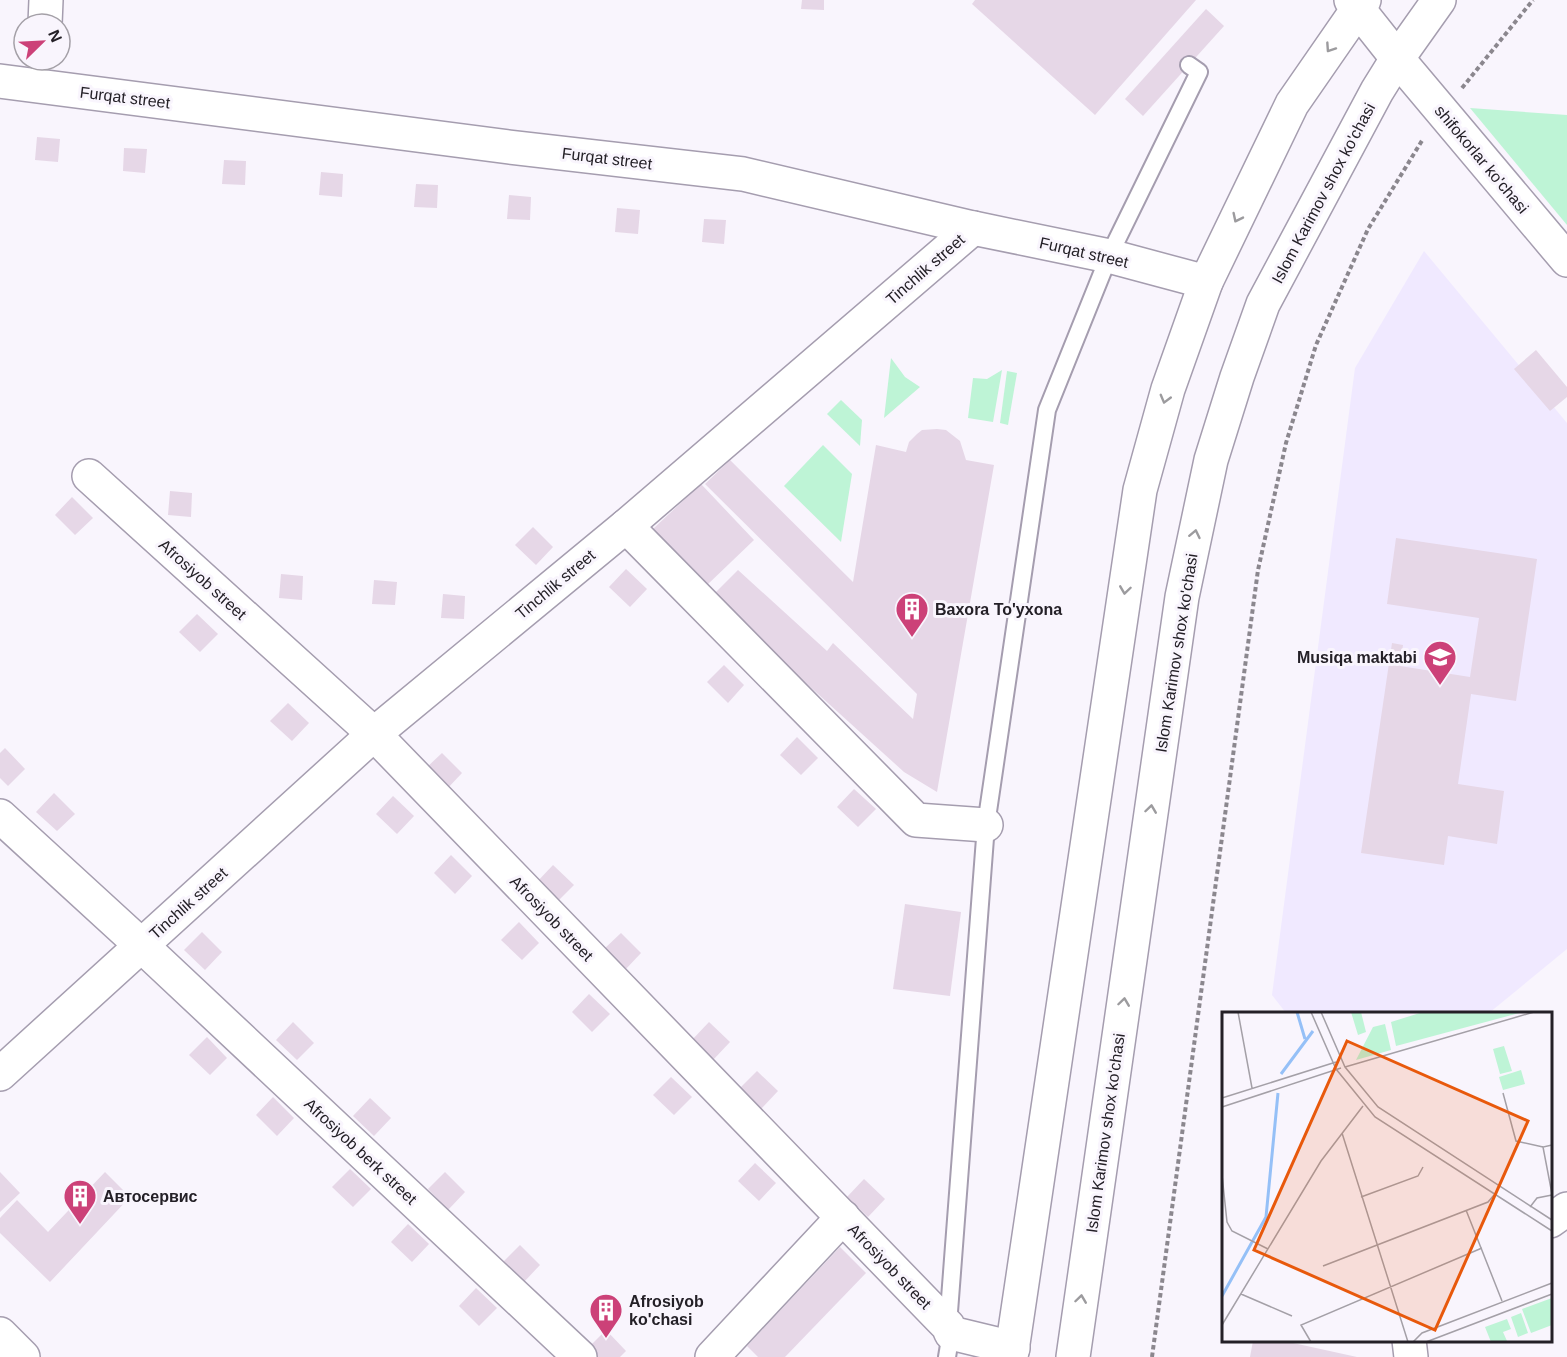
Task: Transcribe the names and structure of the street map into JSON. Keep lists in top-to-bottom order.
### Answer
{
  "streets": {
    "street": [
      "Furqat street",
      "shifokorlar ko'chasi",
      "Islom Karimov shox ko'chasi",
      "Tinchlik street",
      "Afrosiyob street",
      "Afrosiyob berk street"
    ]
  },
  "crossings": [
    ["Furqat street", "Tinchlik street"],
    ["shifokorlar ko'chasi", "Islom Karimov shox ko'chasi"],
    ["Tinchlik street", "Afrosiyob street"],
    ["Tinchlik street", "Afrosiyob berk street"]
  ],
  "places": {
    "building": ["Baxora To'yxona", "Автосервис", "Afrosiyob ko'chasi"],
    "school or university": ["Musiqa maktabi"]
  },
  "north": "top right"
}
